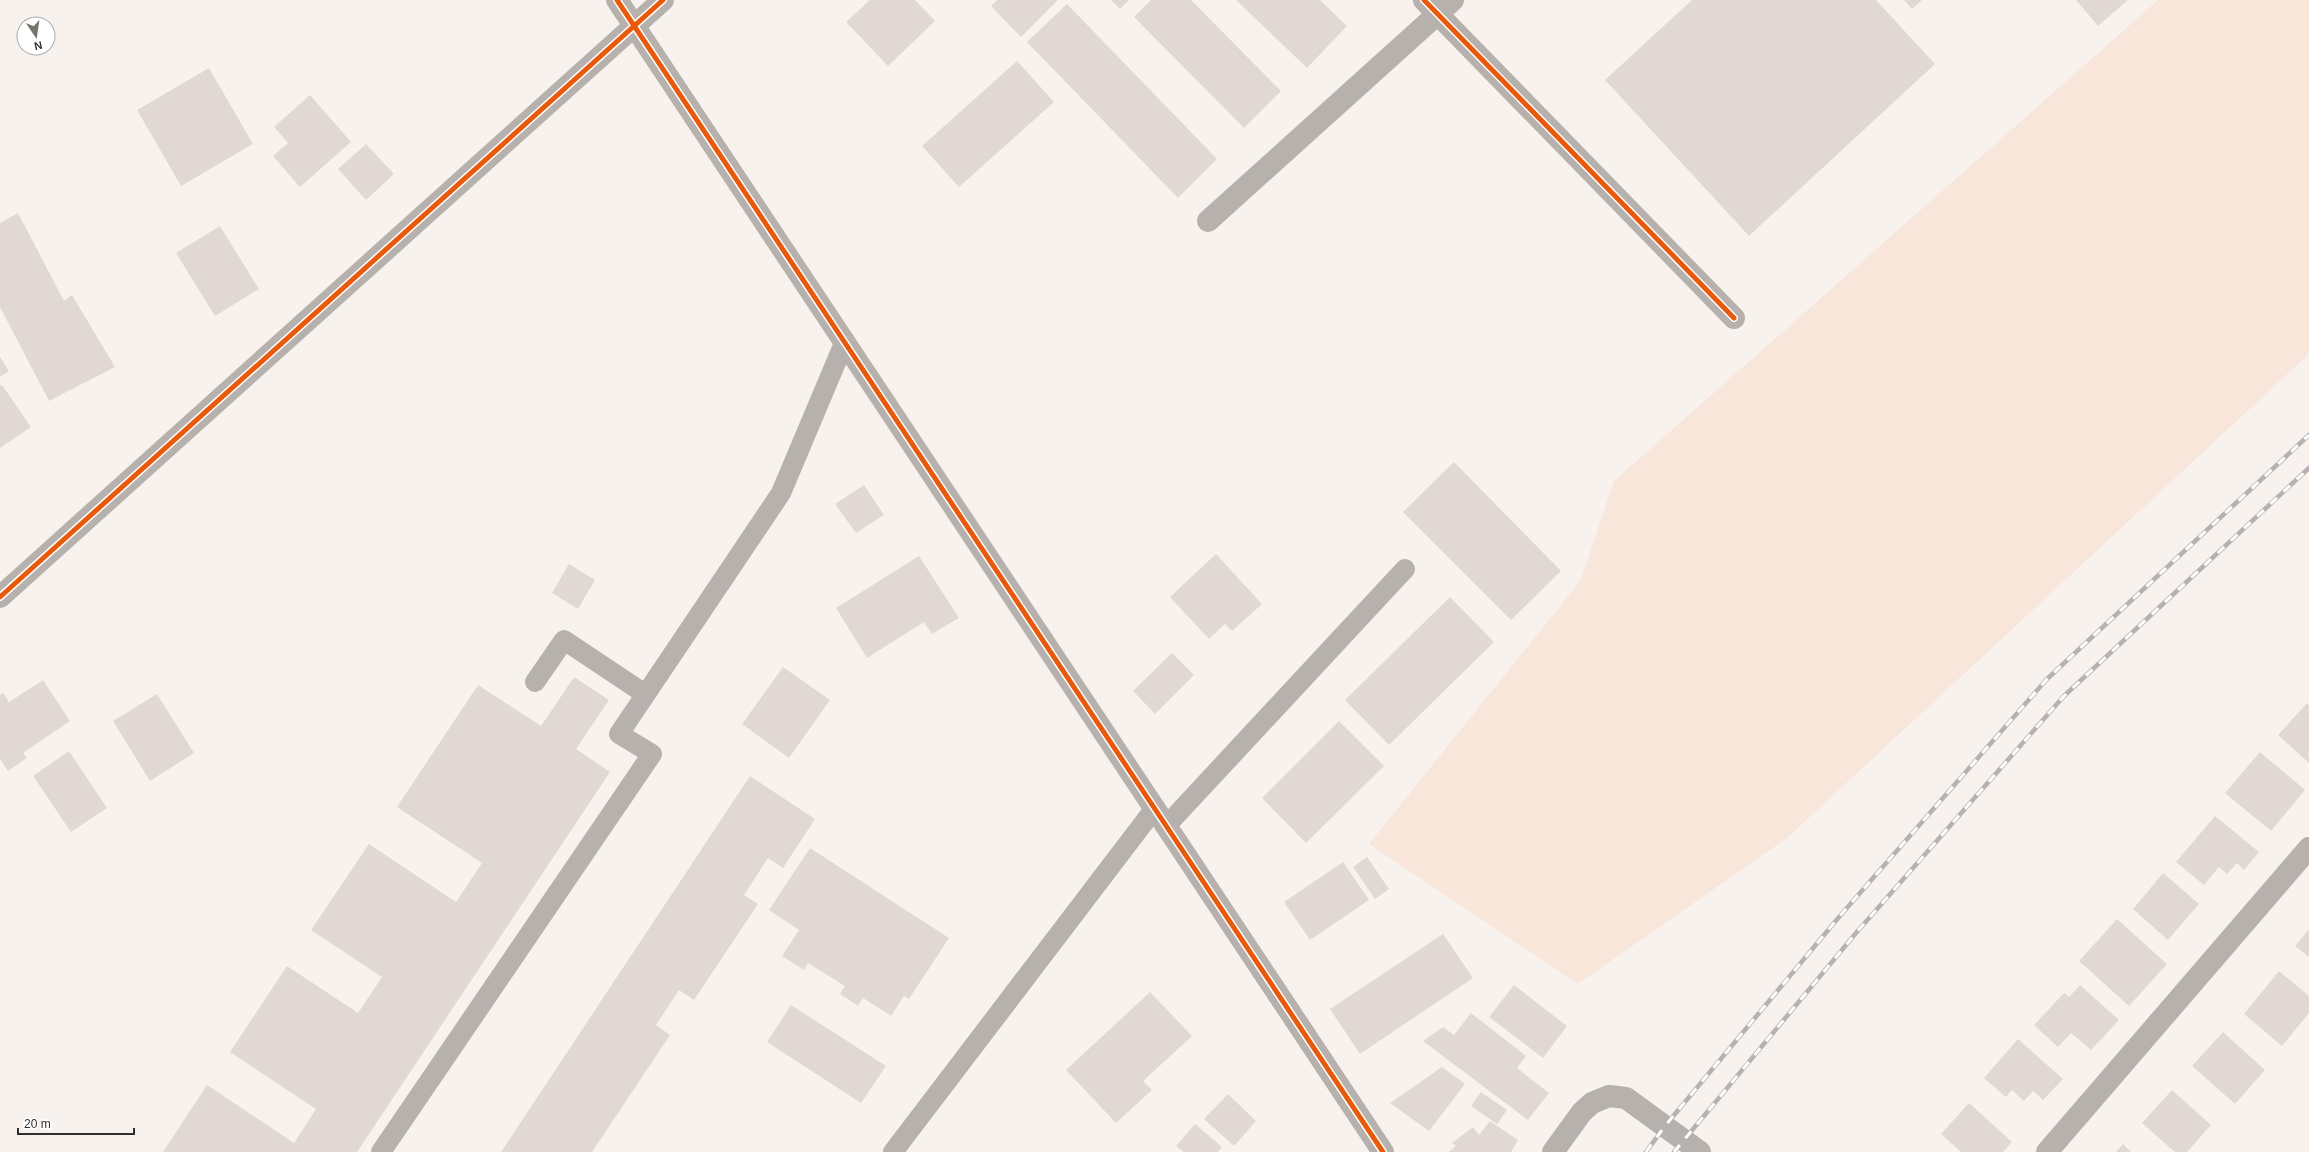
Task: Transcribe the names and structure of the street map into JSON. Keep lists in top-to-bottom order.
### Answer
{
  "scale_bar": "20 m",
  "north": "bottom"
}
